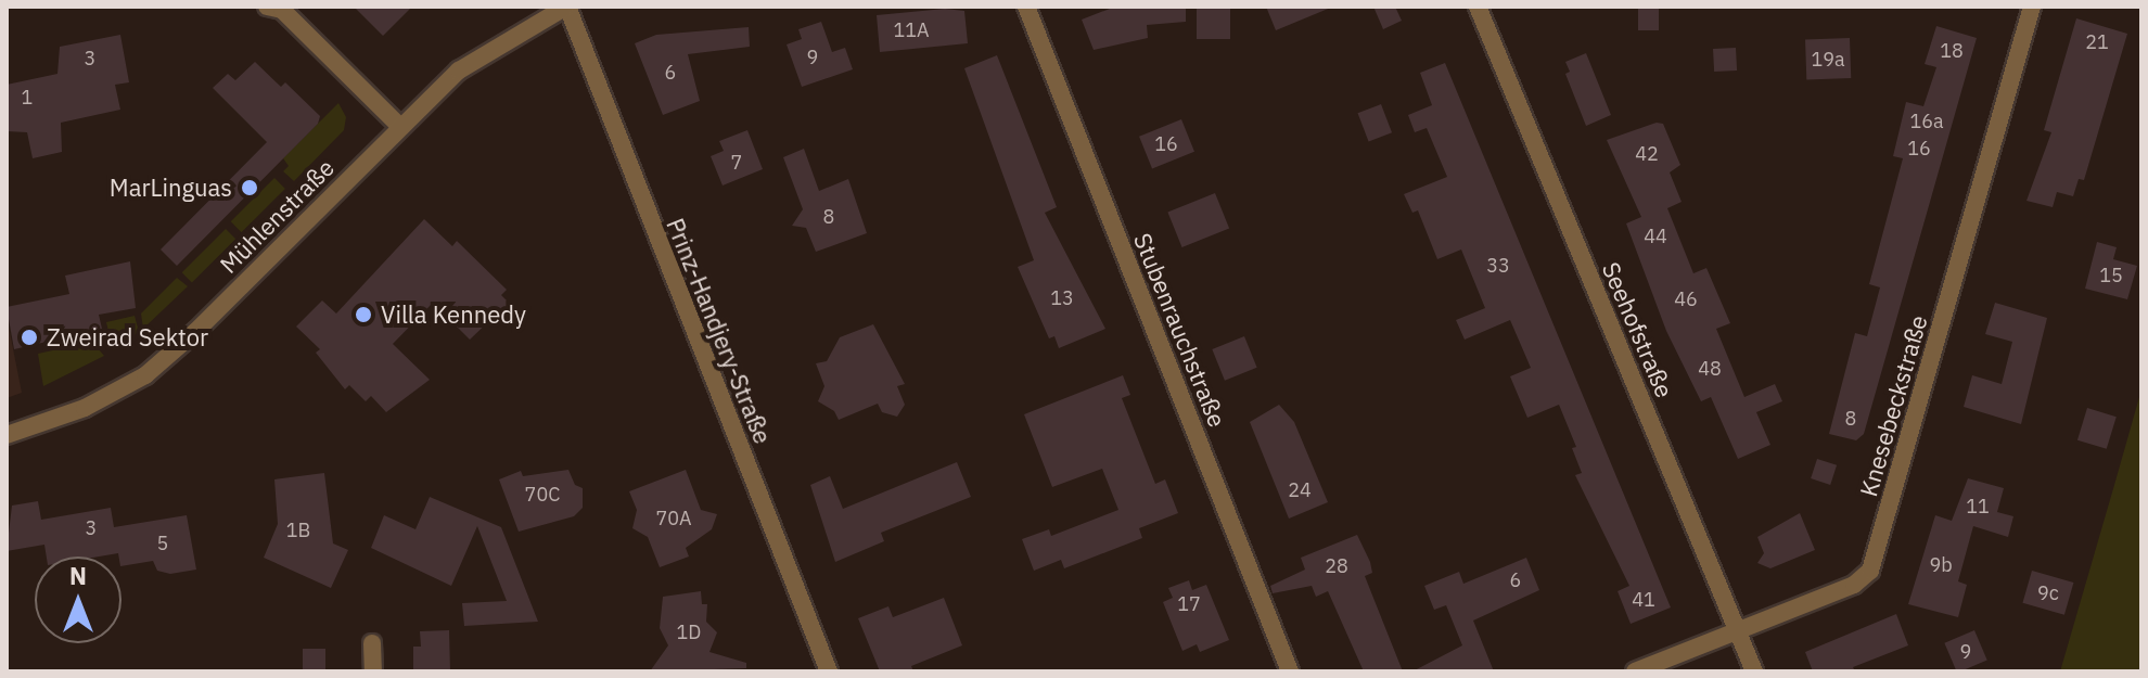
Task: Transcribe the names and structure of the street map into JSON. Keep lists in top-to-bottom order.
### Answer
{
  "streets": {
    "street": [
      "Mühlenstraße",
      "Stubenrauchstraße",
      "Seehofstraße",
      "Prinz-Handjery-Straße",
      "Knesebeckstraße"
    ]
  },
  "crossings": [
    ["Mühlenstraße", "Prinz-Handjery-Straße"],
    ["Seehofstraße", "Knesebeckstraße"]
  ],
  "places": ["MarLinguas", "Villa Kennedy", "Zweirad Sektor"],
  "house_numbers": [
    "11A",
    "21",
    "18",
    "9",
    "3",
    "19a",
    "6",
    "1",
    "16a",
    "16",
    "16",
    "42",
    "7",
    "8",
    "44",
    "33",
    "15",
    "13",
    "46",
    "48",
    "8",
    "24",
    "70C",
    "11",
    "70A",
    "3",
    "1B",
    "5",
    "9b",
    "28",
    "6",
    "9c",
    "41",
    "17",
    "1D",
    "9"
  ],
  "north": "top"
}
